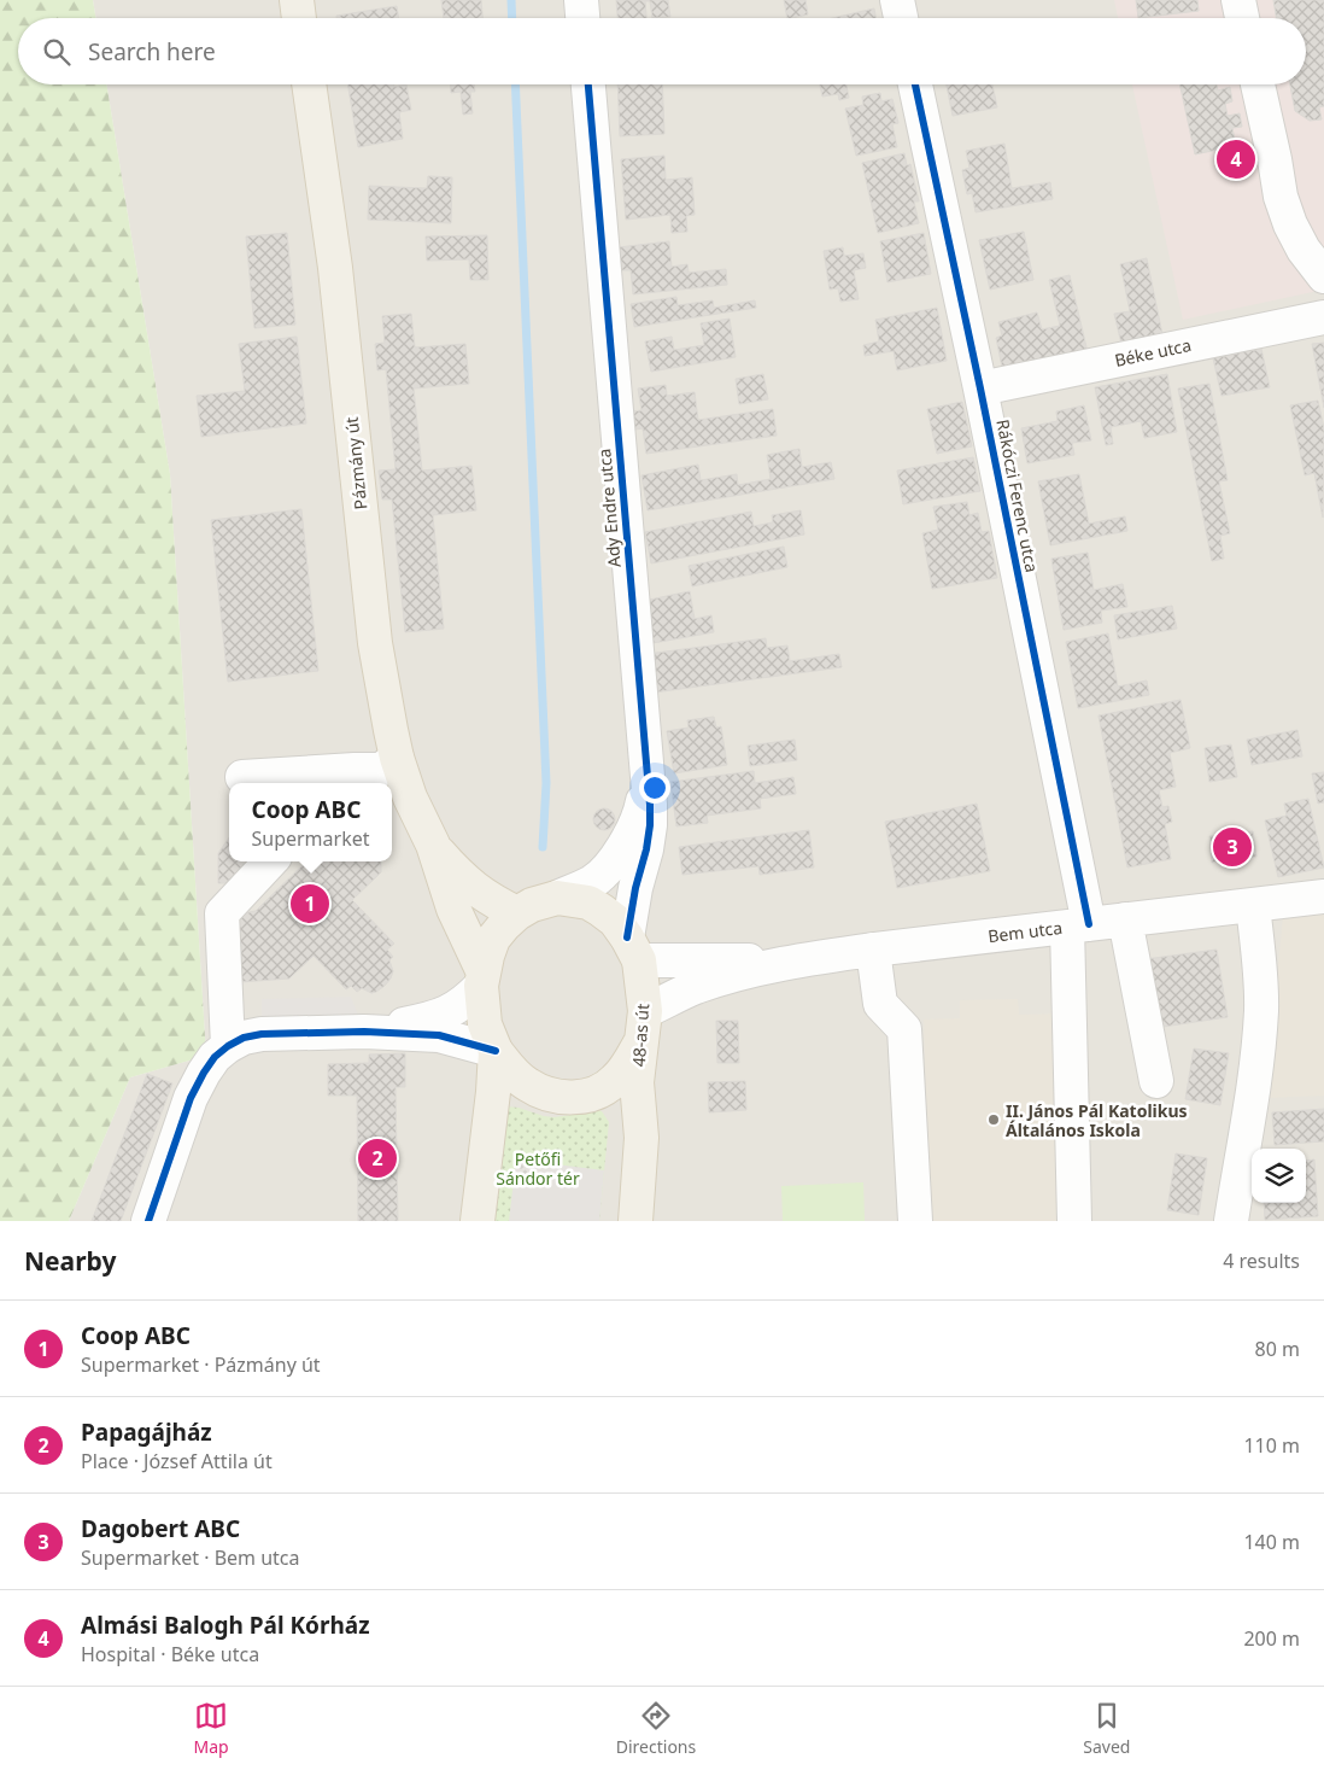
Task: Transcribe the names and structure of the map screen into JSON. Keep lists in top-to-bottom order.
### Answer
{
  "streets": {
    "main road": ["Pázmány út", "48-as út"],
    "street": [
      "Béke utca",
      "Rákóczi Ferenc utca",
      "Ady Endre utca",
      "Bem utca"
    ]
  },
  "crossings": [
    ["Béke utca", "Rákóczi Ferenc utca"],
    ["Pázmány út", "Ady Endre utca"],
    ["Pázmány út", "Bem utca"],
    ["Pázmány út", "48-as út"],
    ["Rákóczi Ferenc utca", "Bem utca"],
    ["Ady Endre utca", "Bem utca"],
    ["Ady Endre utca", "48-as út"],
    ["Bem utca", "48-as út"]
  ],
  "parks": ["Petőfi Sándor tér"],
  "places": ["II. János Pál Katolikus Általános Iskola"],
  "page": {
    "search": "Search here",
    "pins": [
      "4",
      "3",
      "1",
      "2"
    ],
    "popup": ["Coop ABC", "Supermarket"],
    "heading": ["Nearby", "4 results"],
    "list": [
      {
        "mark": "1",
        "name": "Coop ABC",
        "note": "Supermarket · Pázmány út",
        "value": "80 m"
      },
      {
        "mark": "2",
        "name": "Papagájház",
        "note": "Place · József Attila út",
        "value": "110 m"
      },
      {
        "mark": "3",
        "name": "Dagobert ABC",
        "note": "Supermarket · Bem utca",
        "value": "140 m"
      },
      {
        "mark": "4",
        "name": "Almási Balogh Pál Kórház",
        "note": "Hospital · Béke utca",
        "value": "200 m"
      }
    ],
    "nav": ["Map", "Directions", "Saved"]
  }
}
